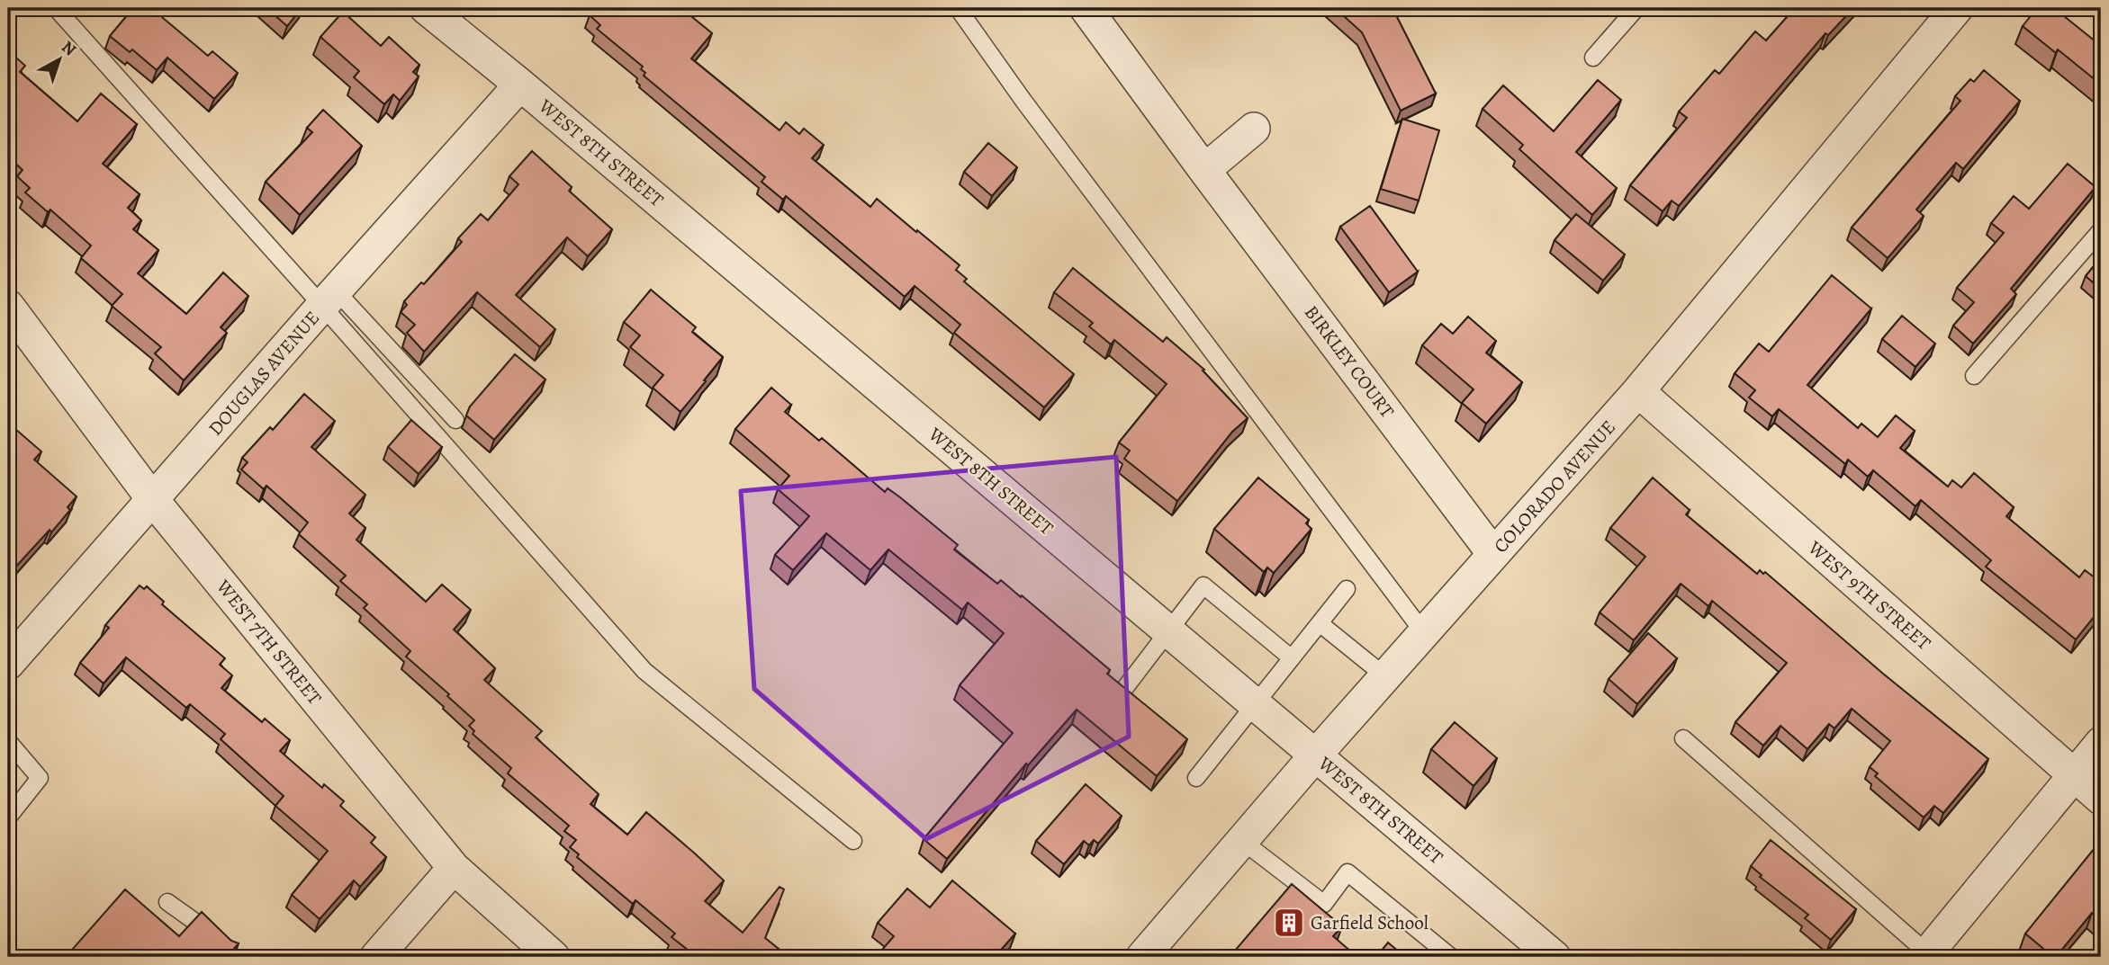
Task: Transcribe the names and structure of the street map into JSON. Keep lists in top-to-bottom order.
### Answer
{
  "streets": {
    "street": [
      "WEST 8TH STREET",
      "BIRKLEY COURT",
      "DOUGLAS AVENUE",
      "COLORADO AVENUE",
      "WEST 9TH STREET",
      "WEST 7TH STREET"
    ]
  },
  "crossings": [
    ["WEST 8TH STREET", "DOUGLAS AVENUE"],
    ["WEST 8TH STREET", "COLORADO AVENUE"],
    ["BIRKLEY COURT", "COLORADO AVENUE"],
    ["DOUGLAS AVENUE", "WEST 7TH STREET"],
    ["COLORADO AVENUE", "WEST 9TH STREET"]
  ],
  "places": {
    "building": ["Garfield School"]
  },
  "north": "top right"
}
